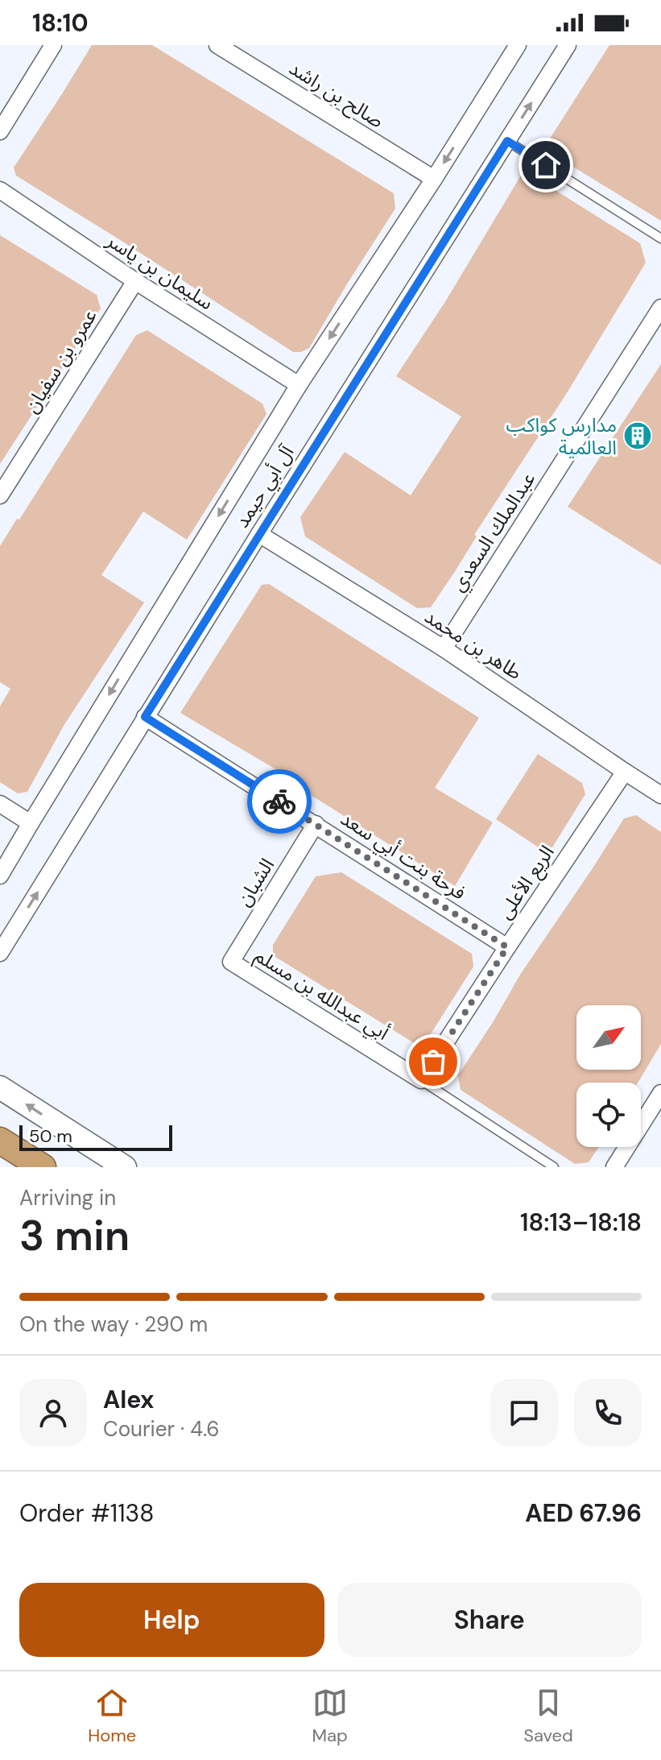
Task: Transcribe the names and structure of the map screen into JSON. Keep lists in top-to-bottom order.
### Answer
{
  "streets": {
    "street": [
      "صالح بن راشد",
      "سليمان بن ياسر",
      "عمرو بن سفيان",
      "آل أبي حيمد",
      "عبدالملك السعدي",
      "طاهر بن محمد",
      "فرحة بنت أبي سعد",
      "الشبان",
      "الريع الأعلى",
      "أبي عبدالله بن مسلم"
    ]
  },
  "crossings": [
    ["صالح بن راشد", "آل أبي حيمد"],
    ["سليمان بن ياسر", "عمرو بن سفيان"],
    ["سليمان بن ياسر", "آل أبي حيمد"],
    ["آل أبي حيمد", "طاهر بن محمد"],
    ["آل أبي حيمد", "فرحة بنت أبي سعد"],
    ["عبدالملك السعدي", "طاهر بن محمد"],
    ["طاهر بن محمد", "الريع الأعلى"],
    ["فرحة بنت أبي سعد", "الشبان"],
    ["فرحة بنت أبي سعد", "الريع الأعلى"],
    ["الشبان", "أبي عبدالله بن مسلم"],
    ["الريع الأعلى", "أبي عبدالله بن مسلم"]
  ],
  "places": {
    "building": ["مدارس كواكب العالمية"]
  },
  "scale_bar": "50 m",
  "north": "top right",
  "page": {
    "status": "18:10",
    "scale": "50 m",
    "heading": ["3 min", "Arriving in", "18:13–18:18"],
    "panel": [
      "Alex",
      "Courier · 4.6",
      "Order #1138",
      "AED 67.96"
    ],
    "bar": "On the way · 290 m",
    "buttons": ["Help", "Share"],
    "tabs": ["Home", "Map", "Saved"]
  }
}
